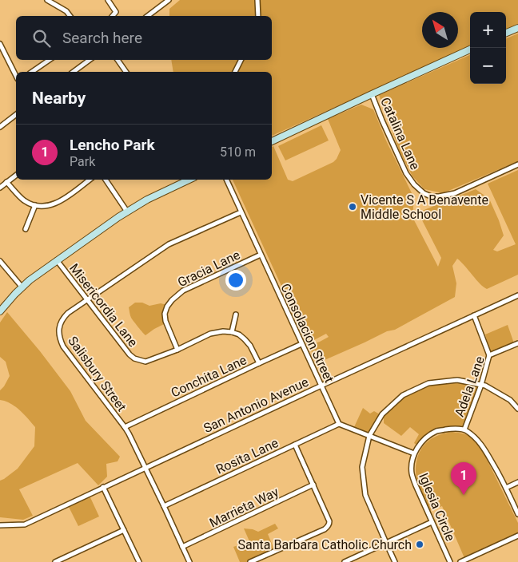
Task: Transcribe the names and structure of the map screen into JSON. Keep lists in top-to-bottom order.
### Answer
{
  "streets": {
    "street": [
      "Catalina Lane",
      "Gracia Lane",
      "Misericordia Lane",
      "Consolacion Street",
      "Salisbury Street",
      "Conchita Lane",
      "Adela Lane",
      "San Antonio Avenue",
      "Rosita Lane",
      "Marrieta Way",
      "Iglesia Circle"
    ]
  },
  "crossings": [
    ["Gracia Lane", "Misericordia Lane"],
    ["Gracia Lane", "Consolacion Street"],
    ["Misericordia Lane", "Salisbury Street"],
    ["Consolacion Street", "Salisbury Street"],
    ["Consolacion Street", "Conchita Lane"],
    ["Consolacion Street", "San Antonio Avenue"],
    ["Consolacion Street", "Rosita Lane"],
    ["Salisbury Street", "Conchita Lane"],
    ["Salisbury Street", "San Antonio Avenue"],
    ["Salisbury Street", "Rosita Lane"],
    ["Salisbury Street", "Marrieta Way"],
    ["Adela Lane", "Iglesia Circle"]
  ],
  "places": ["Vicente S A Benavente Middle School", "Santa Barbara Catholic Church"],
  "north": "top left",
  "page": {
    "map_buttons": ["+", "−"],
    "search": "Search here",
    "heading": "Nearby",
    "list": [
      {
        "mark": "1",
        "name": "Lencho Park",
        "note": "Park",
        "value": "510 m"
      }
    ],
    "pins": "1"
  }
}
